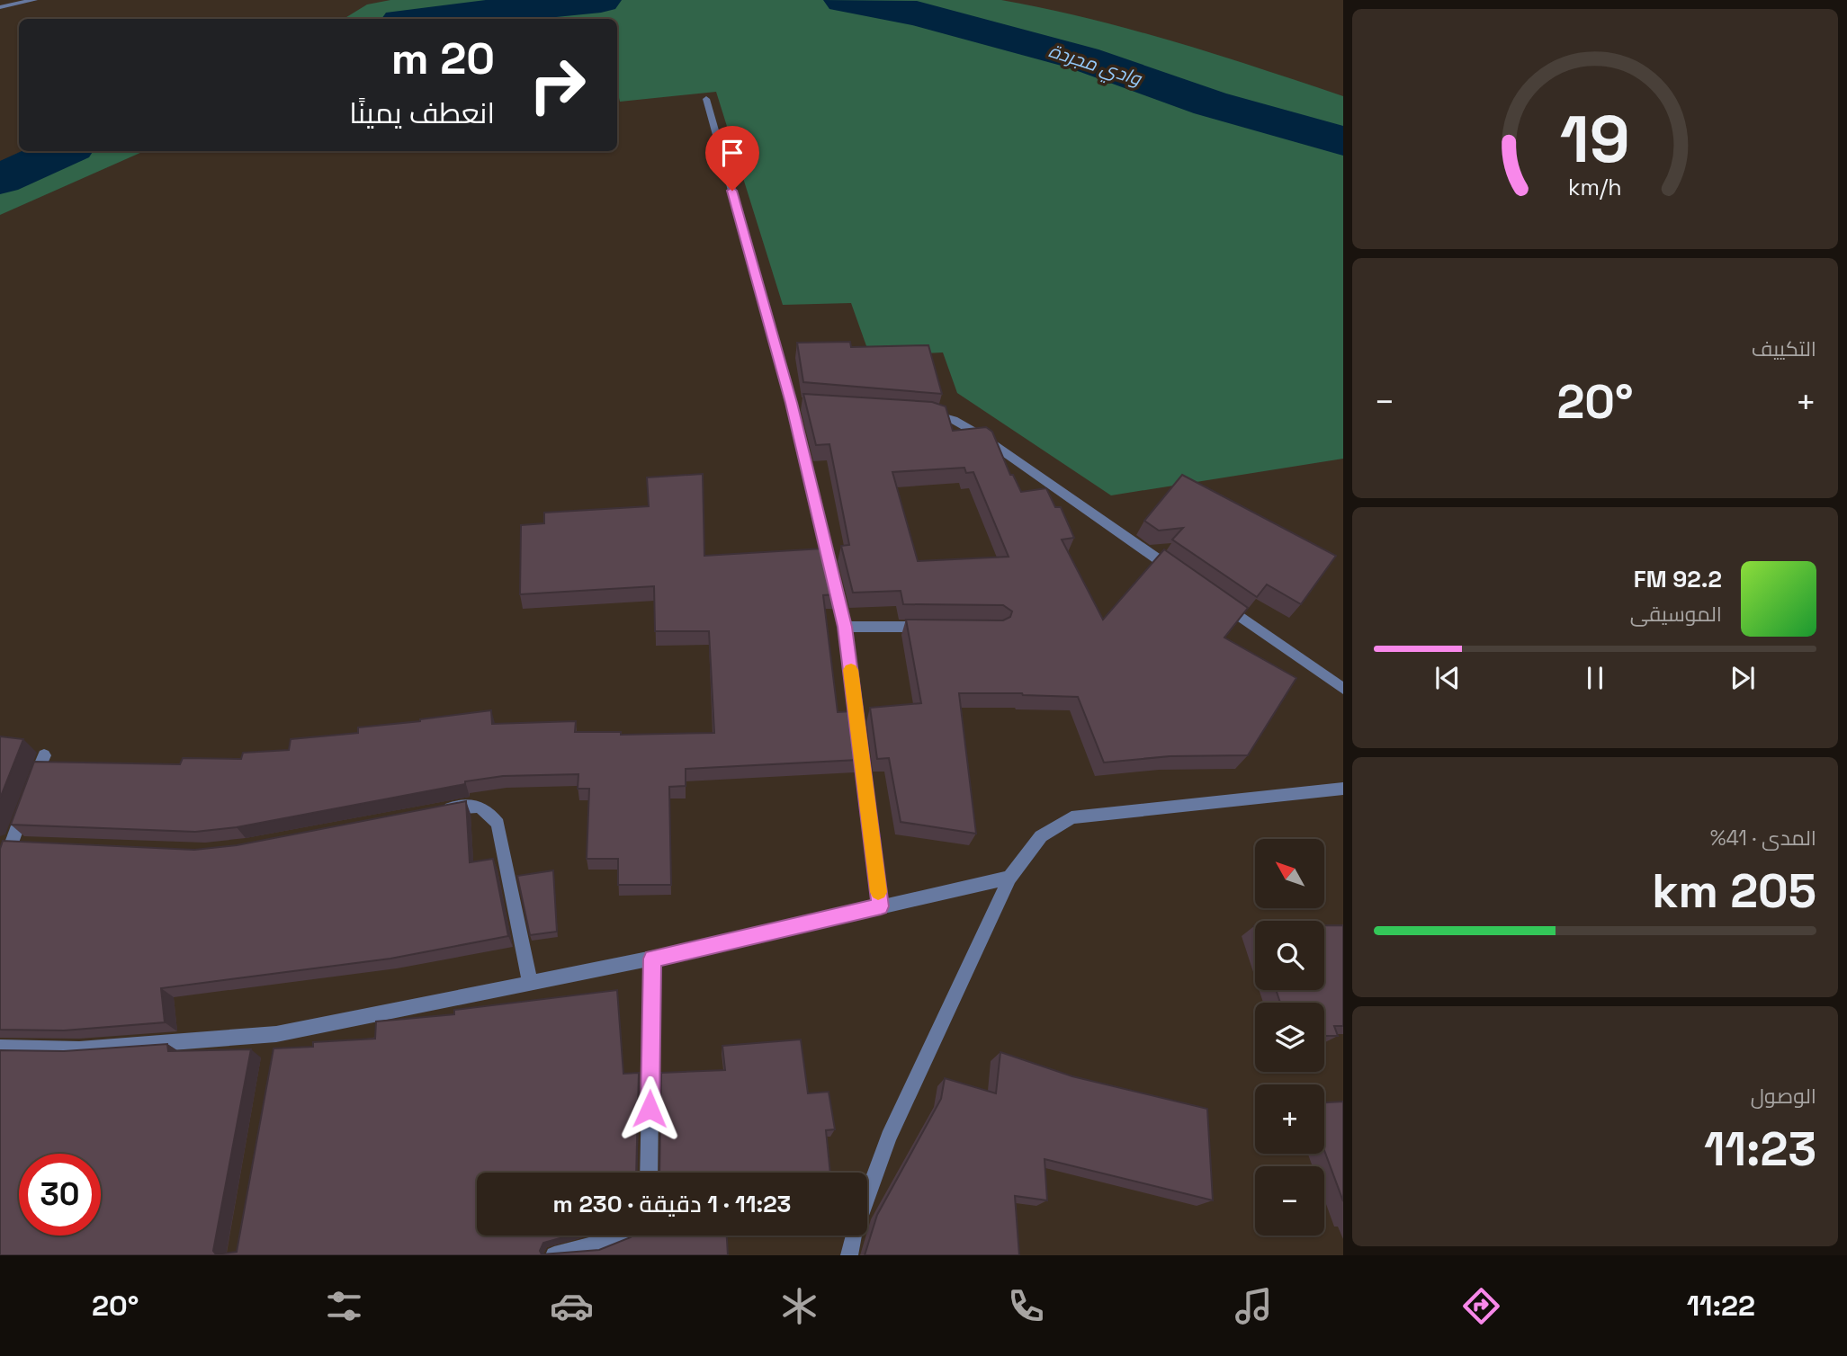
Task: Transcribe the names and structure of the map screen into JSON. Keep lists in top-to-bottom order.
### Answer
{
  "water": ["وادي مجردة"],
  "north": "top left",
  "page": {
    "turn": ["20 m", "انعطف يمينًا"],
    "tile": [
      "التكييف",
      ["المدى · 41%", "205 km"],
      ["الوصول", "11:23"]
    ],
    "heat": ["−", "20°", "+"],
    "song": ["92.2 FM", "الموسيقى"],
    "map_buttons": ["+", "−"],
    "limit": "30",
    "trip": "11:23 · 1 دقيقة · 230 m",
    "tabs": ["11:22", "20°"],
    "gauge": ["19", "km/h"]
  }
}
